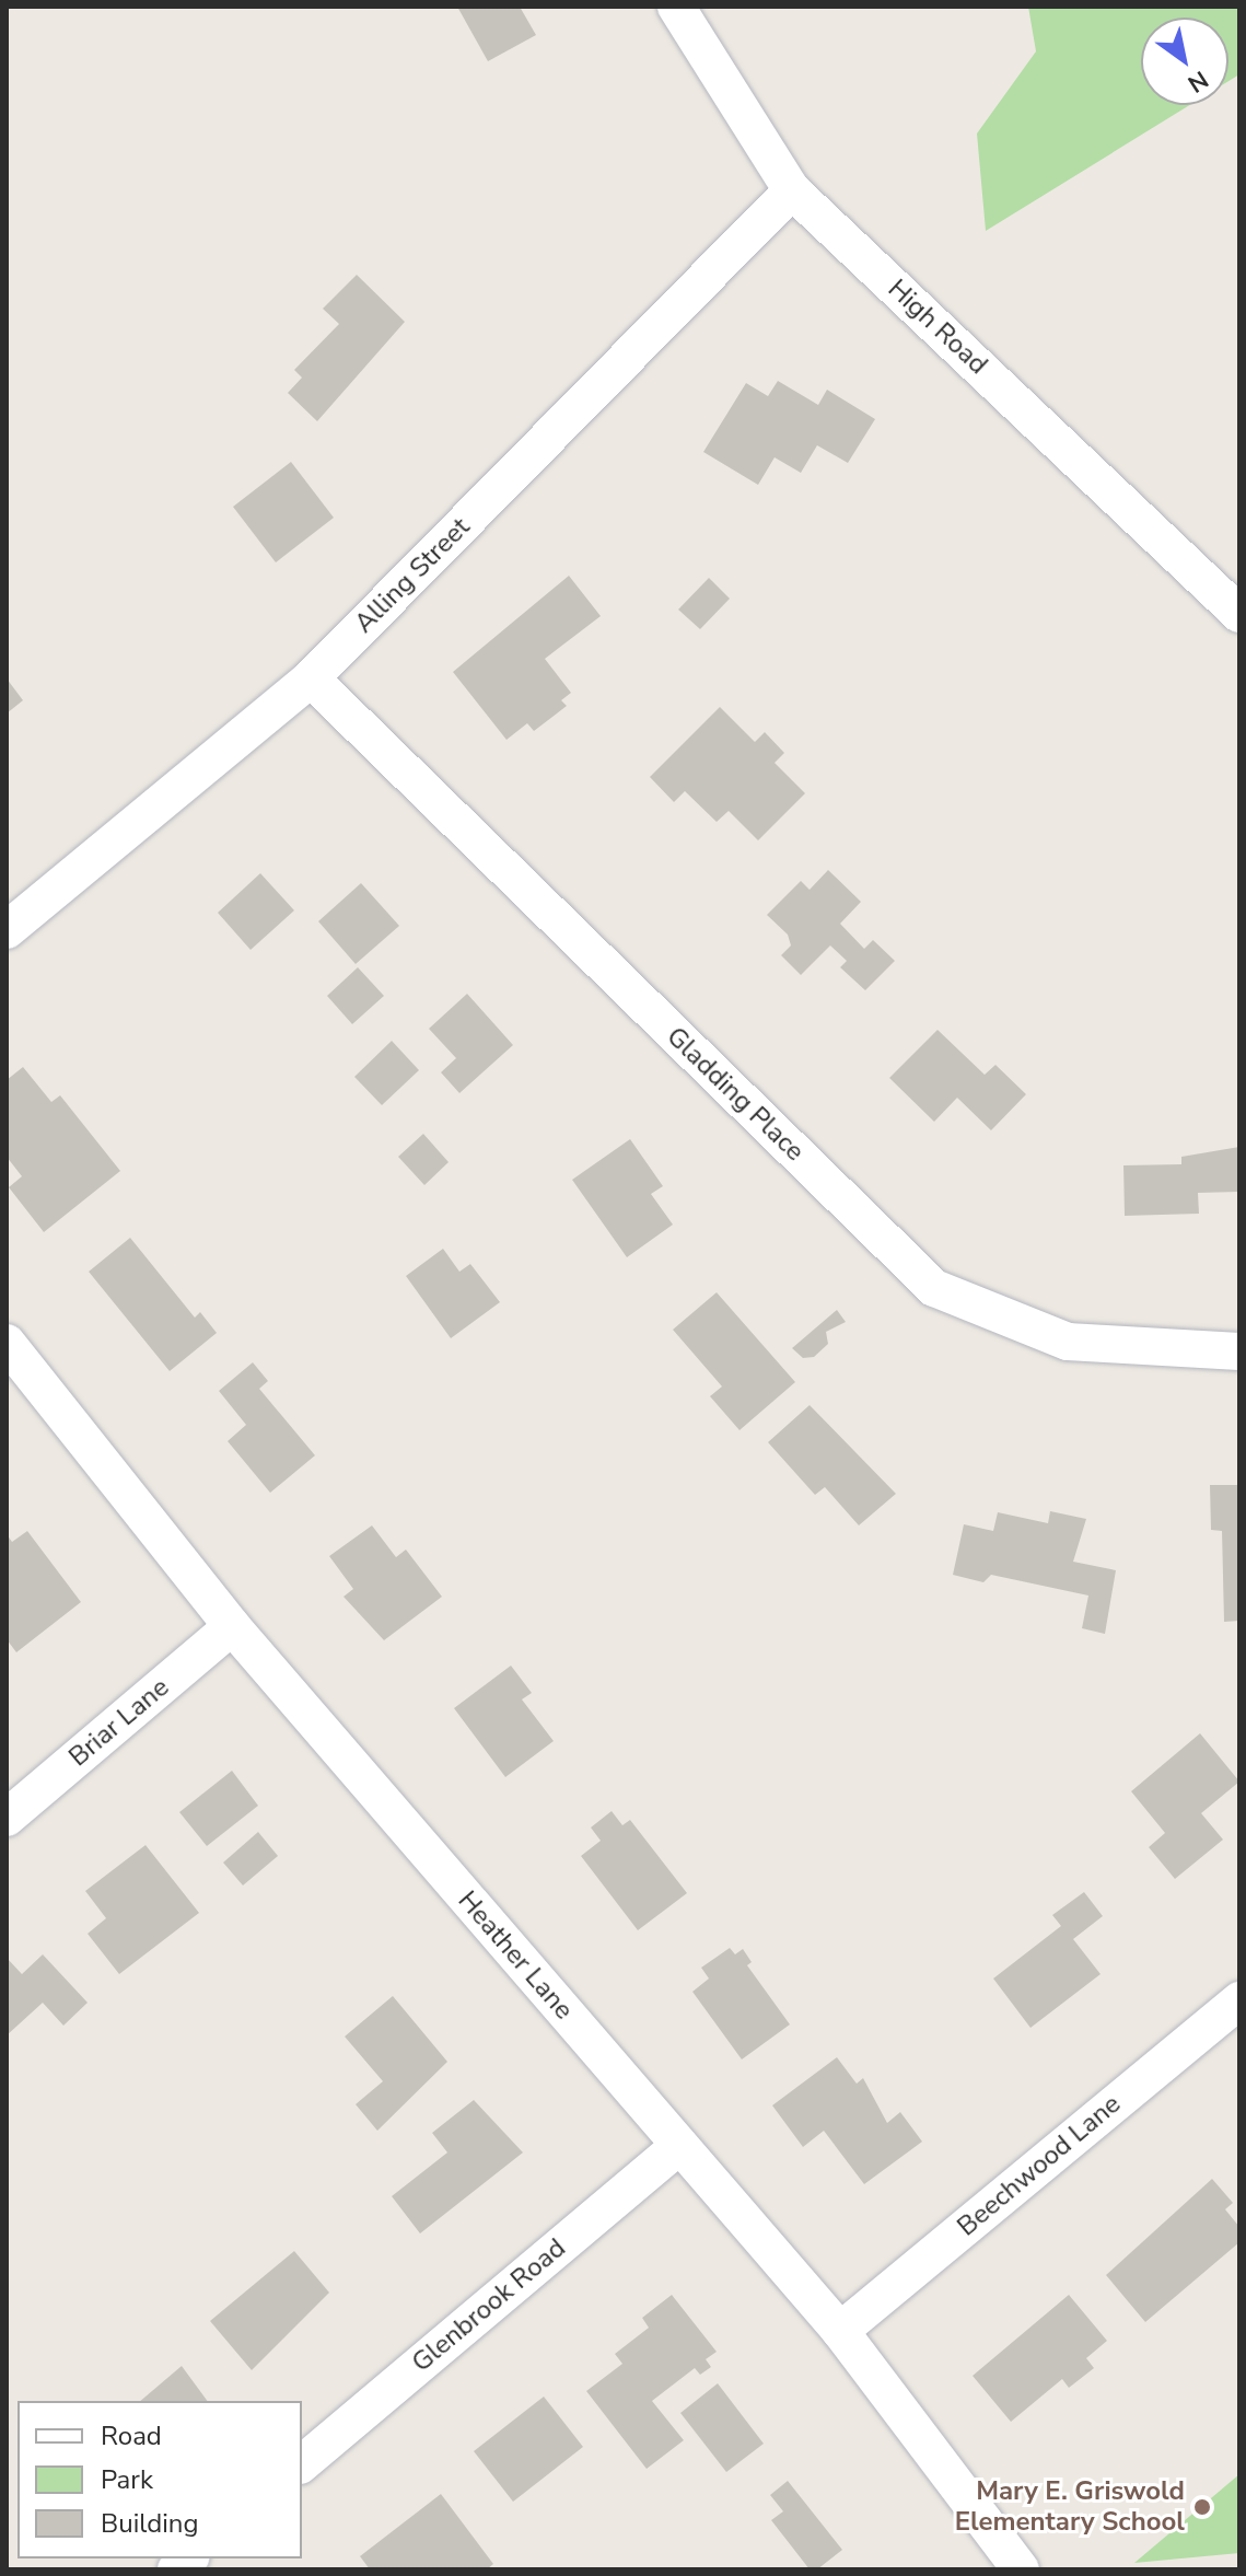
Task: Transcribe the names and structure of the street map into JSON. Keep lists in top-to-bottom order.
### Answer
{
  "streets": {
    "street": [
      "High Road",
      "Alling Street",
      "Gladding Place",
      "Briar Lane",
      "Heather Lane",
      "Beechwood Lane",
      "Glenbrook Road"
    ]
  },
  "crossings": [
    ["High Road", "Alling Street"],
    ["Alling Street", "Gladding Place"],
    ["Briar Lane", "Heather Lane"],
    ["Heather Lane", "Beechwood Lane"],
    ["Heather Lane", "Glenbrook Road"]
  ],
  "places": ["Mary E. Griswold Elementary School"],
  "legend": ["Road", "Park", "Building"],
  "north": "bottom right"
}
